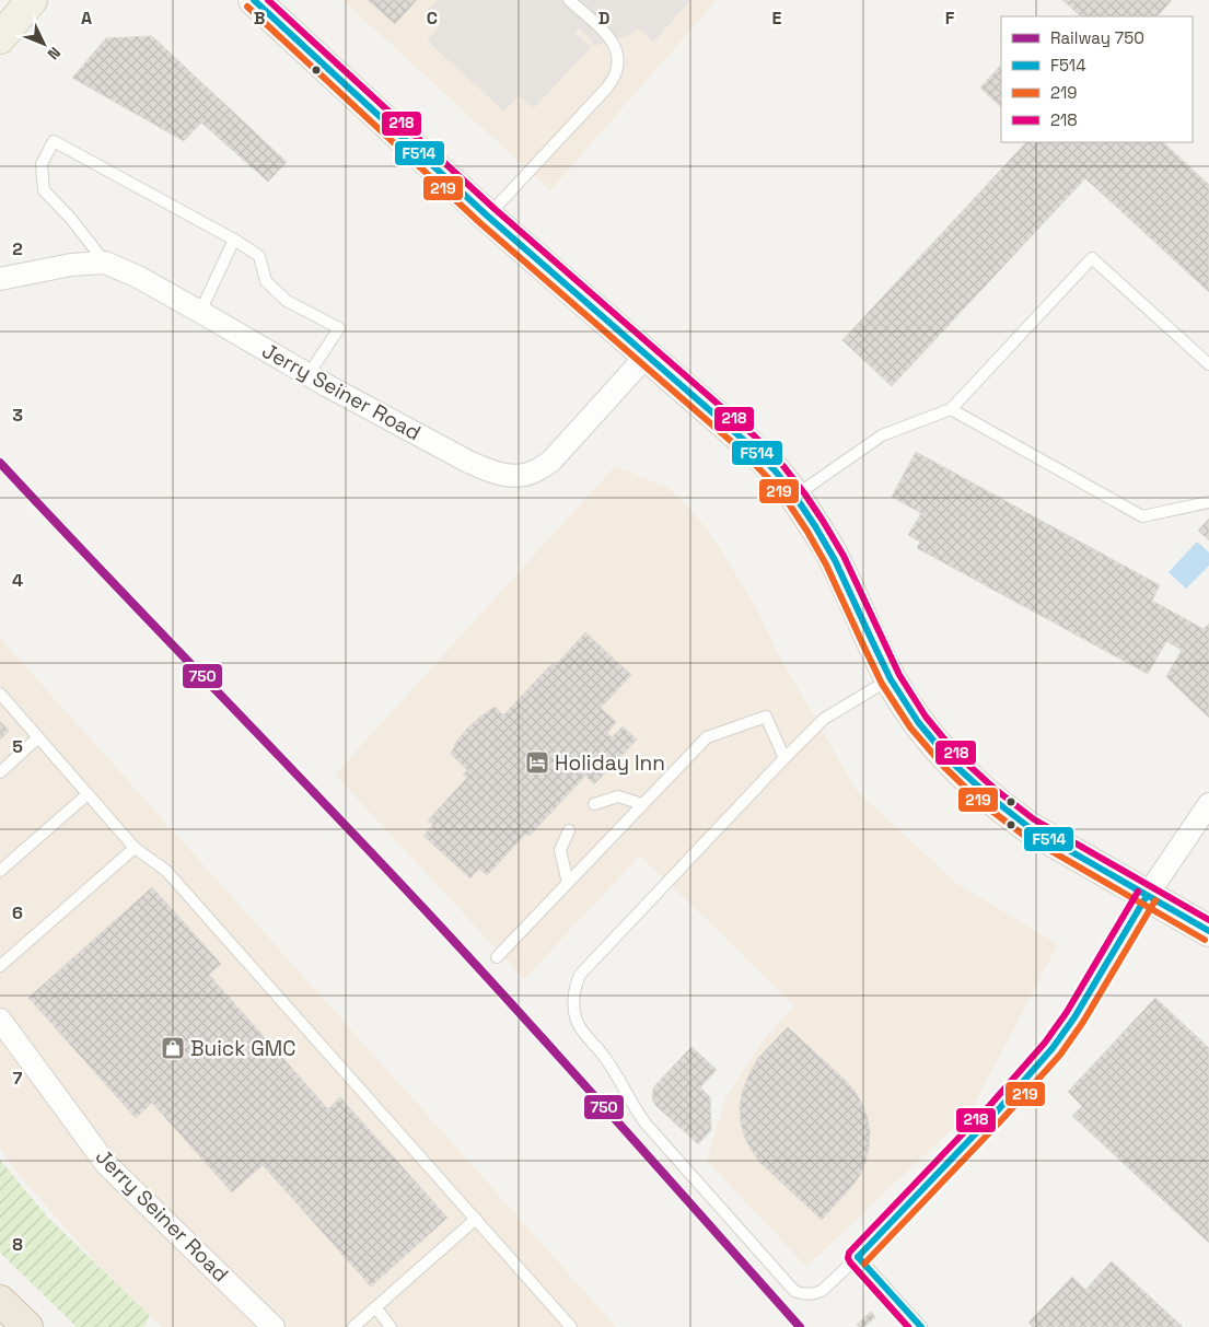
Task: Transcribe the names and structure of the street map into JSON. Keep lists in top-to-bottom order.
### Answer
{
  "streets": {
    "street": ["Jerry Seiner Road"]
  },
  "places": {
    "hotel": ["Holiday Inn"],
    "shop": ["Buick GMC"]
  },
  "lines": [
    "transit line F514",
    "transit line 218",
    "transit line 219",
    "rail line 750"
  ],
  "legend": [
    "Railway 750",
    "F514",
    "219",
    "218"
  ],
  "north": "bottom right",
  "grid": {
    "columns": [
      "A",
      "B",
      "C",
      "D",
      "E",
      "F"
    ],
    "rows": [
      "2",
      "3",
      "4",
      "5",
      "6",
      "7",
      "8"
    ]
  }
}
